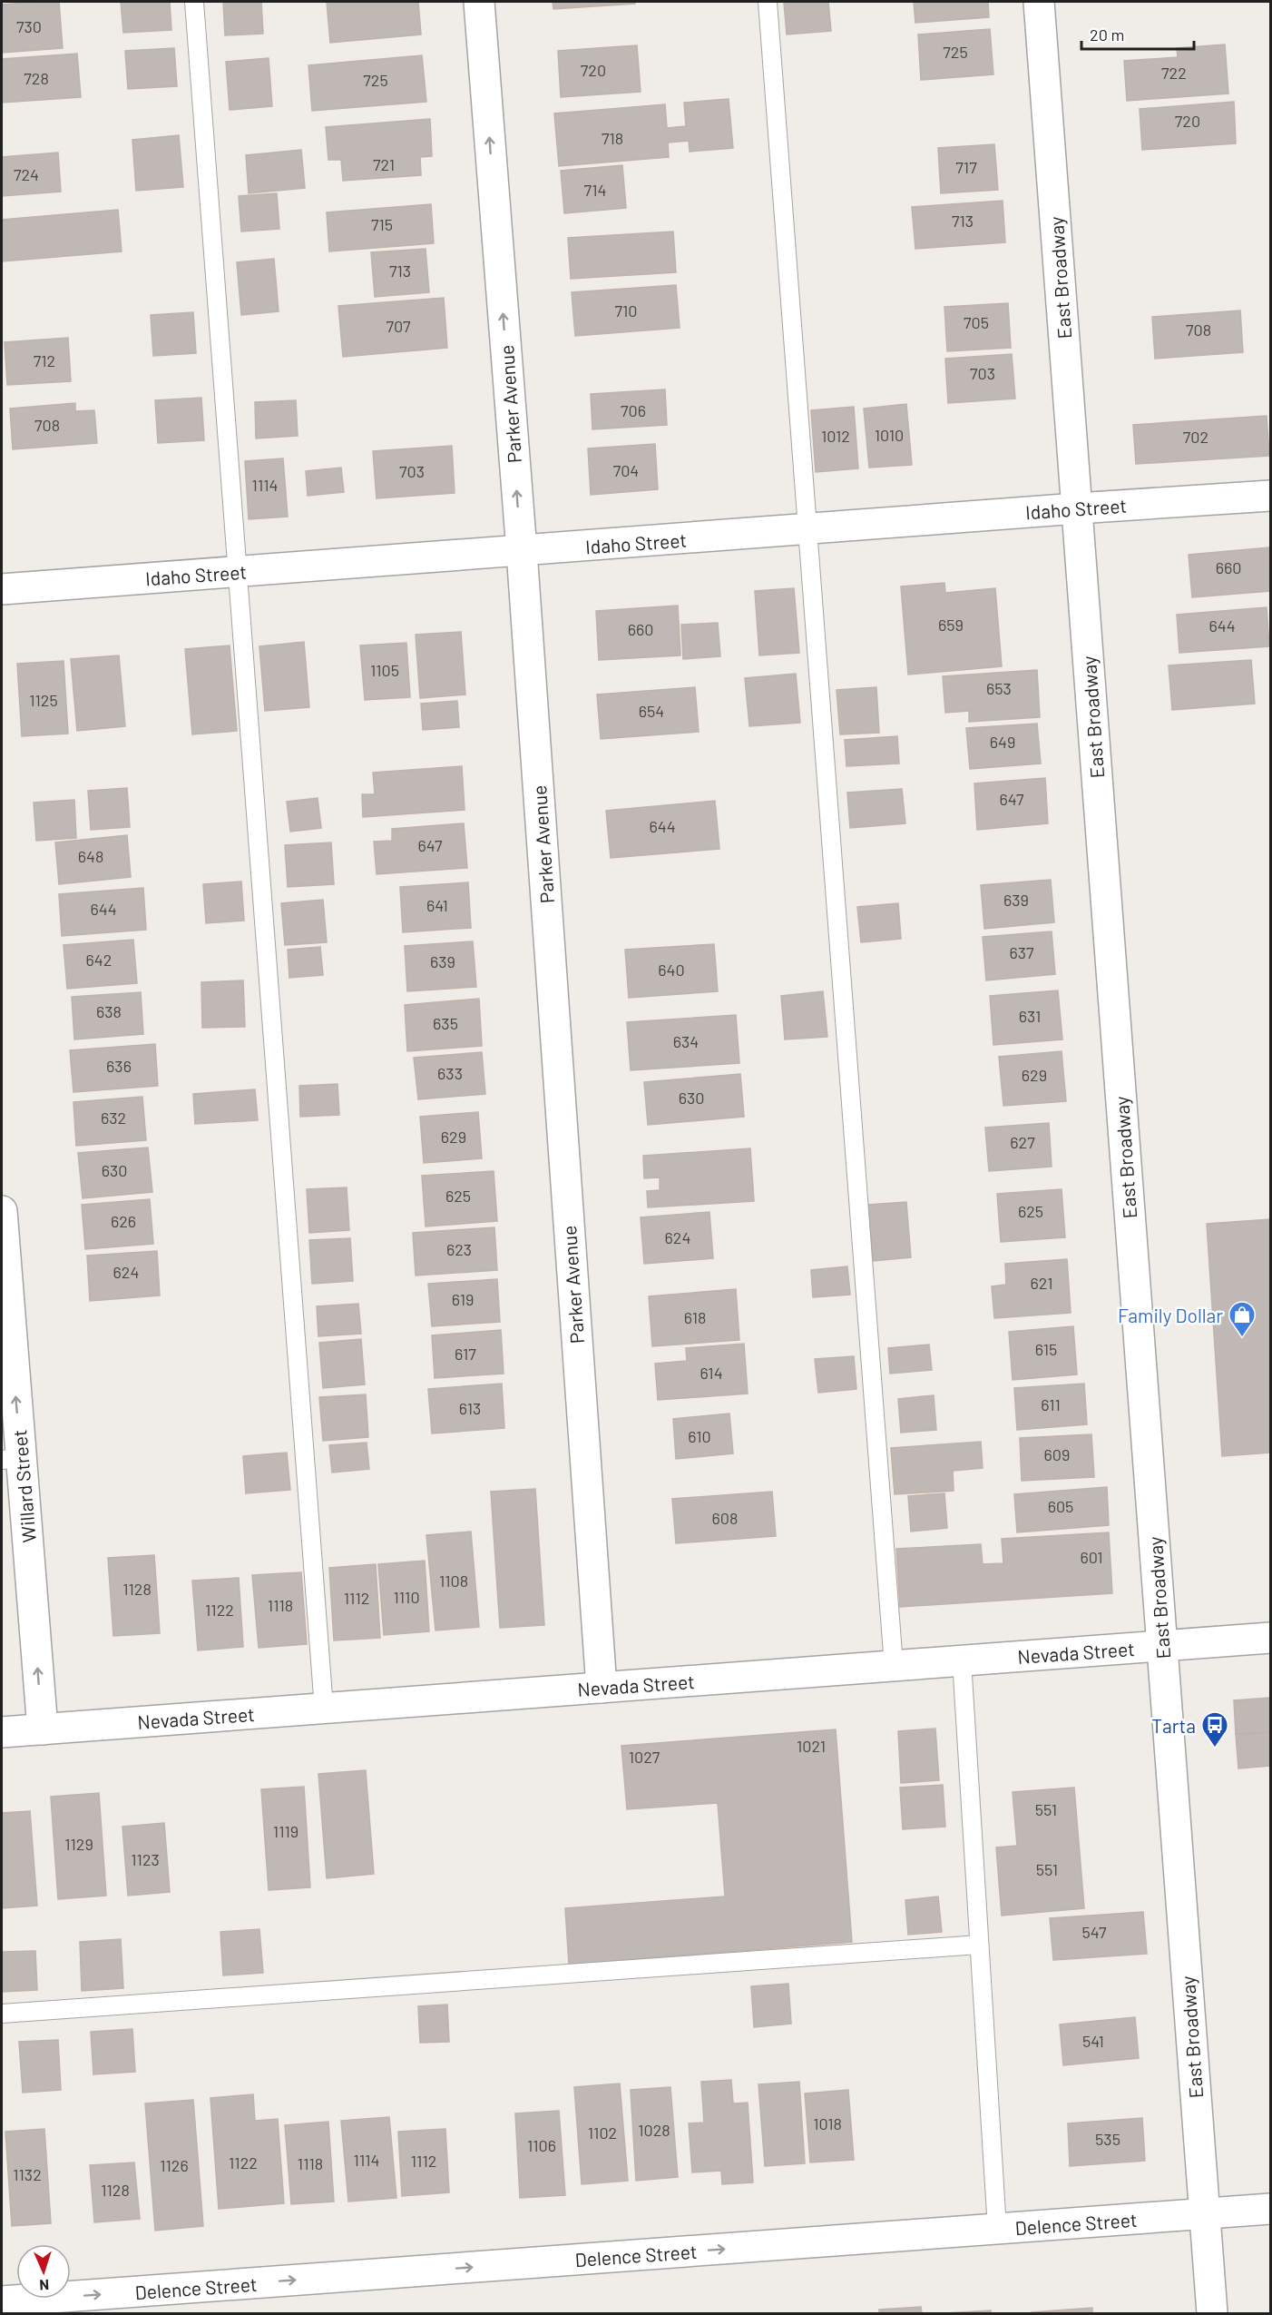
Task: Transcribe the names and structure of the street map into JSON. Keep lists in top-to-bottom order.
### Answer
{
  "streets": {
    "street": [
      "East Broadway",
      "Parker Avenue",
      "Idaho Street",
      "Willard Street",
      "Nevada Street",
      "Delence Street"
    ]
  },
  "crossings": [
    ["East Broadway", "Idaho Street"],
    ["East Broadway", "Nevada Street"],
    ["East Broadway", "Delence Street"],
    ["Parker Avenue", "Idaho Street"],
    ["Parker Avenue", "Nevada Street"],
    ["Willard Street", "Nevada Street"]
  ],
  "one_way": ["Willard Street", "Delence Street"],
  "places": {
    "shop": ["Family Dollar"],
    "bus stop": ["Tarta"]
  },
  "house_numbers": [
    "730",
    "725",
    "720",
    "722",
    "728",
    "725",
    "720",
    "718",
    "721",
    "717",
    "724",
    "714",
    "713",
    "715",
    "713",
    "710",
    "705",
    "707",
    "708",
    "712",
    "703",
    "706",
    "708",
    "1010",
    "1012",
    "702",
    "704",
    "703",
    "1114",
    "660",
    "659",
    "644",
    "660",
    "1105",
    "653",
    "1125",
    "654",
    "649",
    "647",
    "644",
    "647",
    "648",
    "639",
    "641",
    "644",
    "637",
    "642",
    "639",
    "640",
    "638",
    "631",
    "635",
    "634",
    "636",
    "633",
    "629",
    "630",
    "632",
    "629",
    "627",
    "630",
    "625",
    "625",
    "626",
    "624",
    "623",
    "624",
    "621",
    "619",
    "618",
    "615",
    "617",
    "614",
    "611",
    "613",
    "610",
    "609",
    "605",
    "608",
    "601",
    "1108",
    "1128",
    "1110",
    "1112",
    "1118",
    "1122",
    "1021",
    "1027",
    "551",
    "1119",
    "1129",
    "1123",
    "551",
    "547",
    "541",
    "1018",
    "1028",
    "1102",
    "535",
    "1106",
    "1114",
    "1112",
    "1122",
    "1118",
    "1126",
    "1132",
    "1128"
  ],
  "scale_bar": "20 m",
  "north": "bottom"
}
